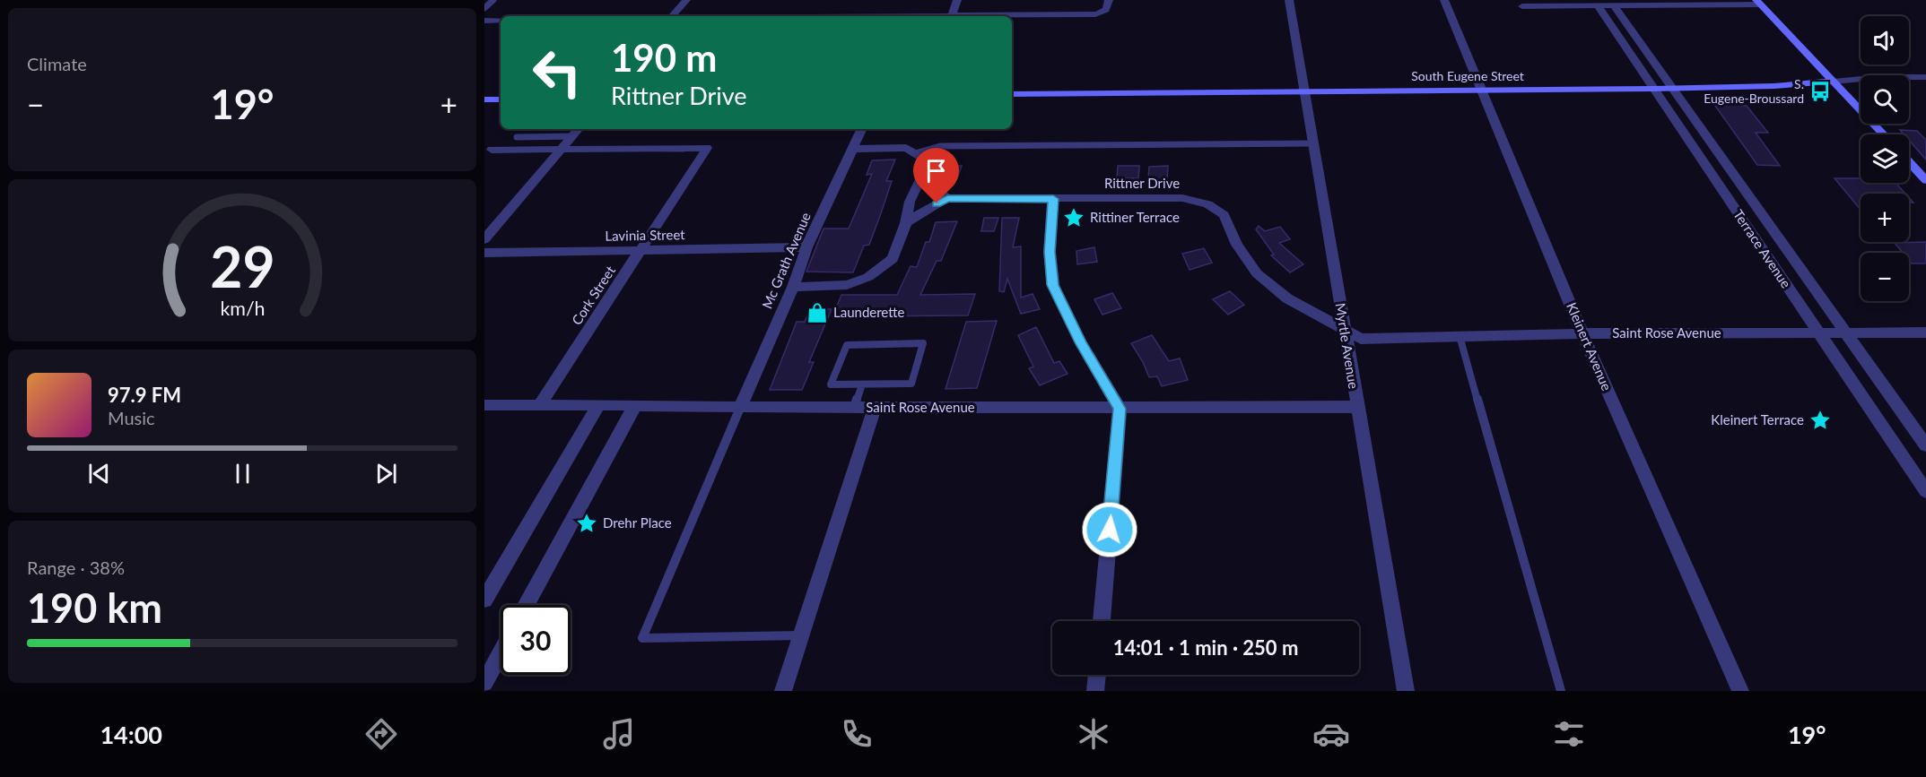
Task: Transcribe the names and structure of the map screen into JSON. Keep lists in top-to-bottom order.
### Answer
{
  "streets": {
    "street": [
      "South Eugene Street",
      "Rittner Drive",
      "Lavinia Street",
      "Terrace Avenue",
      "Mc Grath Avenue",
      "Cork Street",
      "Saint Rose Avenue",
      "Myrtle Avenue",
      "Kleinert Avenue"
    ]
  },
  "crossings": [
    ["South Eugene Street", "Terrace Avenue"],
    ["South Eugene Street", "Myrtle Avenue"],
    ["South Eugene Street", "Kleinert Avenue"],
    ["Rittner Drive", "Saint Rose Avenue"],
    ["Rittner Drive", "Myrtle Avenue"],
    ["Lavinia Street", "Mc Grath Avenue"],
    ["Lavinia Street", "Cork Street"],
    ["Terrace Avenue", "Saint Rose Avenue"],
    ["Mc Grath Avenue", "Saint Rose Avenue"],
    ["Cork Street", "Saint Rose Avenue"],
    ["Saint Rose Avenue", "Myrtle Avenue"],
    ["Saint Rose Avenue", "Kleinert Avenue"]
  ],
  "places": {
    "bus stop": ["S. Eugene-Broussard"],
    "place": ["Rittiner Terrace", "Kleinert Terrace", "Drehr Place"],
    "shop": ["Launderette"]
  },
  "page": {
    "tile": [
      "Climate",
      ["Range · 38%", "190 km"]
    ],
    "map_buttons": ["+", "−"],
    "turn": ["190 m", "Rittner Drive"],
    "heat": ["−", "19°", "+"],
    "song": ["97.9 FM", "Music"],
    "limit": "30",
    "trip": "14:01 · 1 min · 250 m",
    "tabs": ["14:00", "19°"],
    "gauge": ["29", "km/h"]
  }
}
